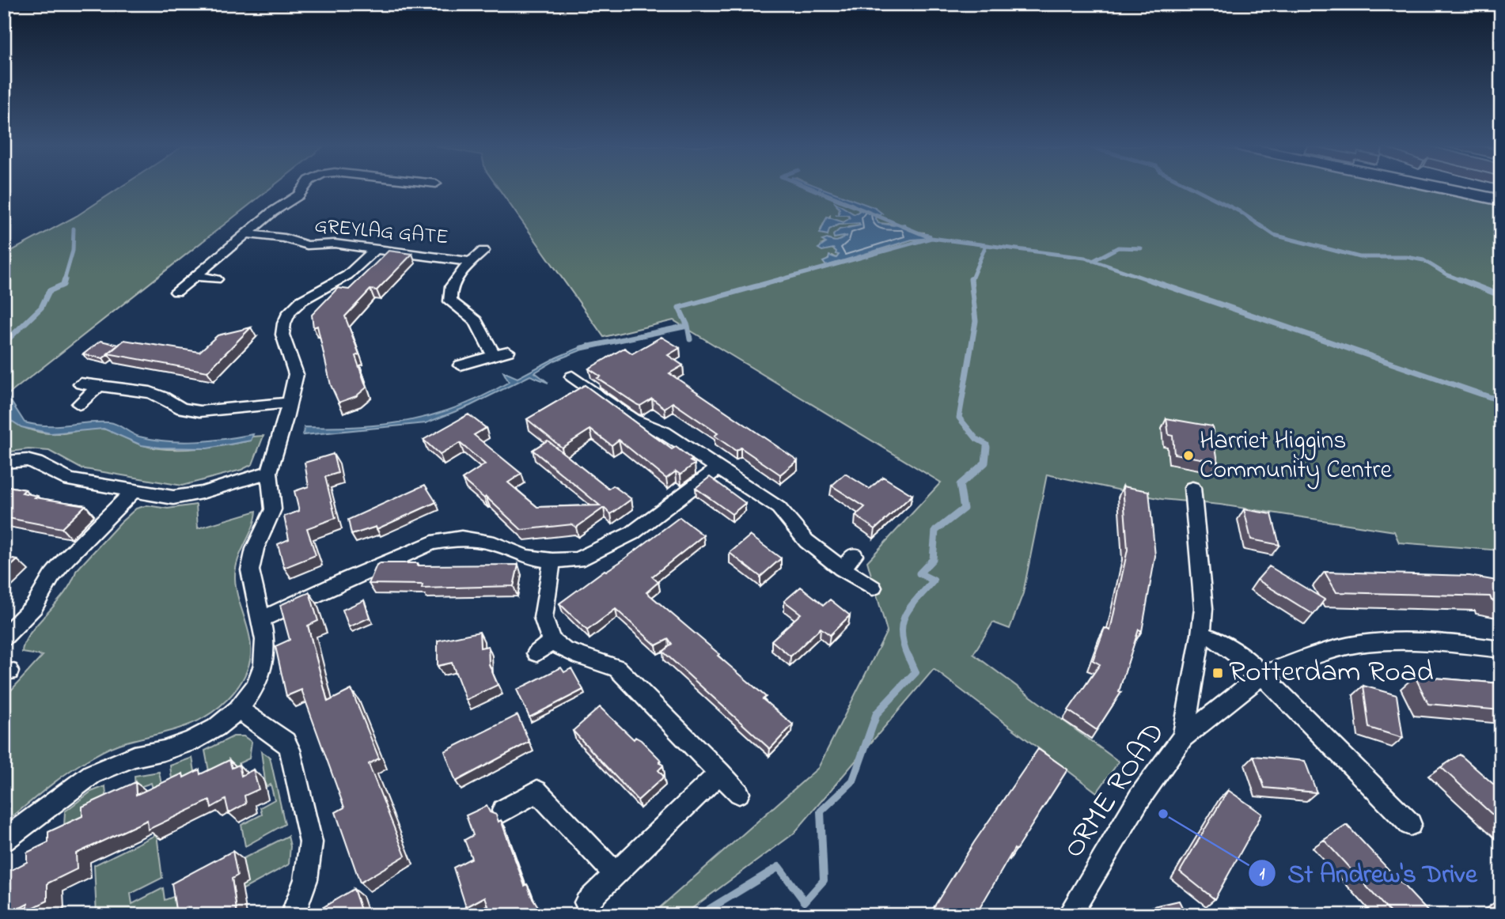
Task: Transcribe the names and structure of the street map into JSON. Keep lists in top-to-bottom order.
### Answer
{
  "streets": {
    "street": ["GREYLAG GATE", "ORME ROAD"]
  },
  "places": {
    "other": ["Harriet Higgins Community Centre", "St Andrew's Drive"],
    "transit": ["Rotterdam Road"]
  }
}
